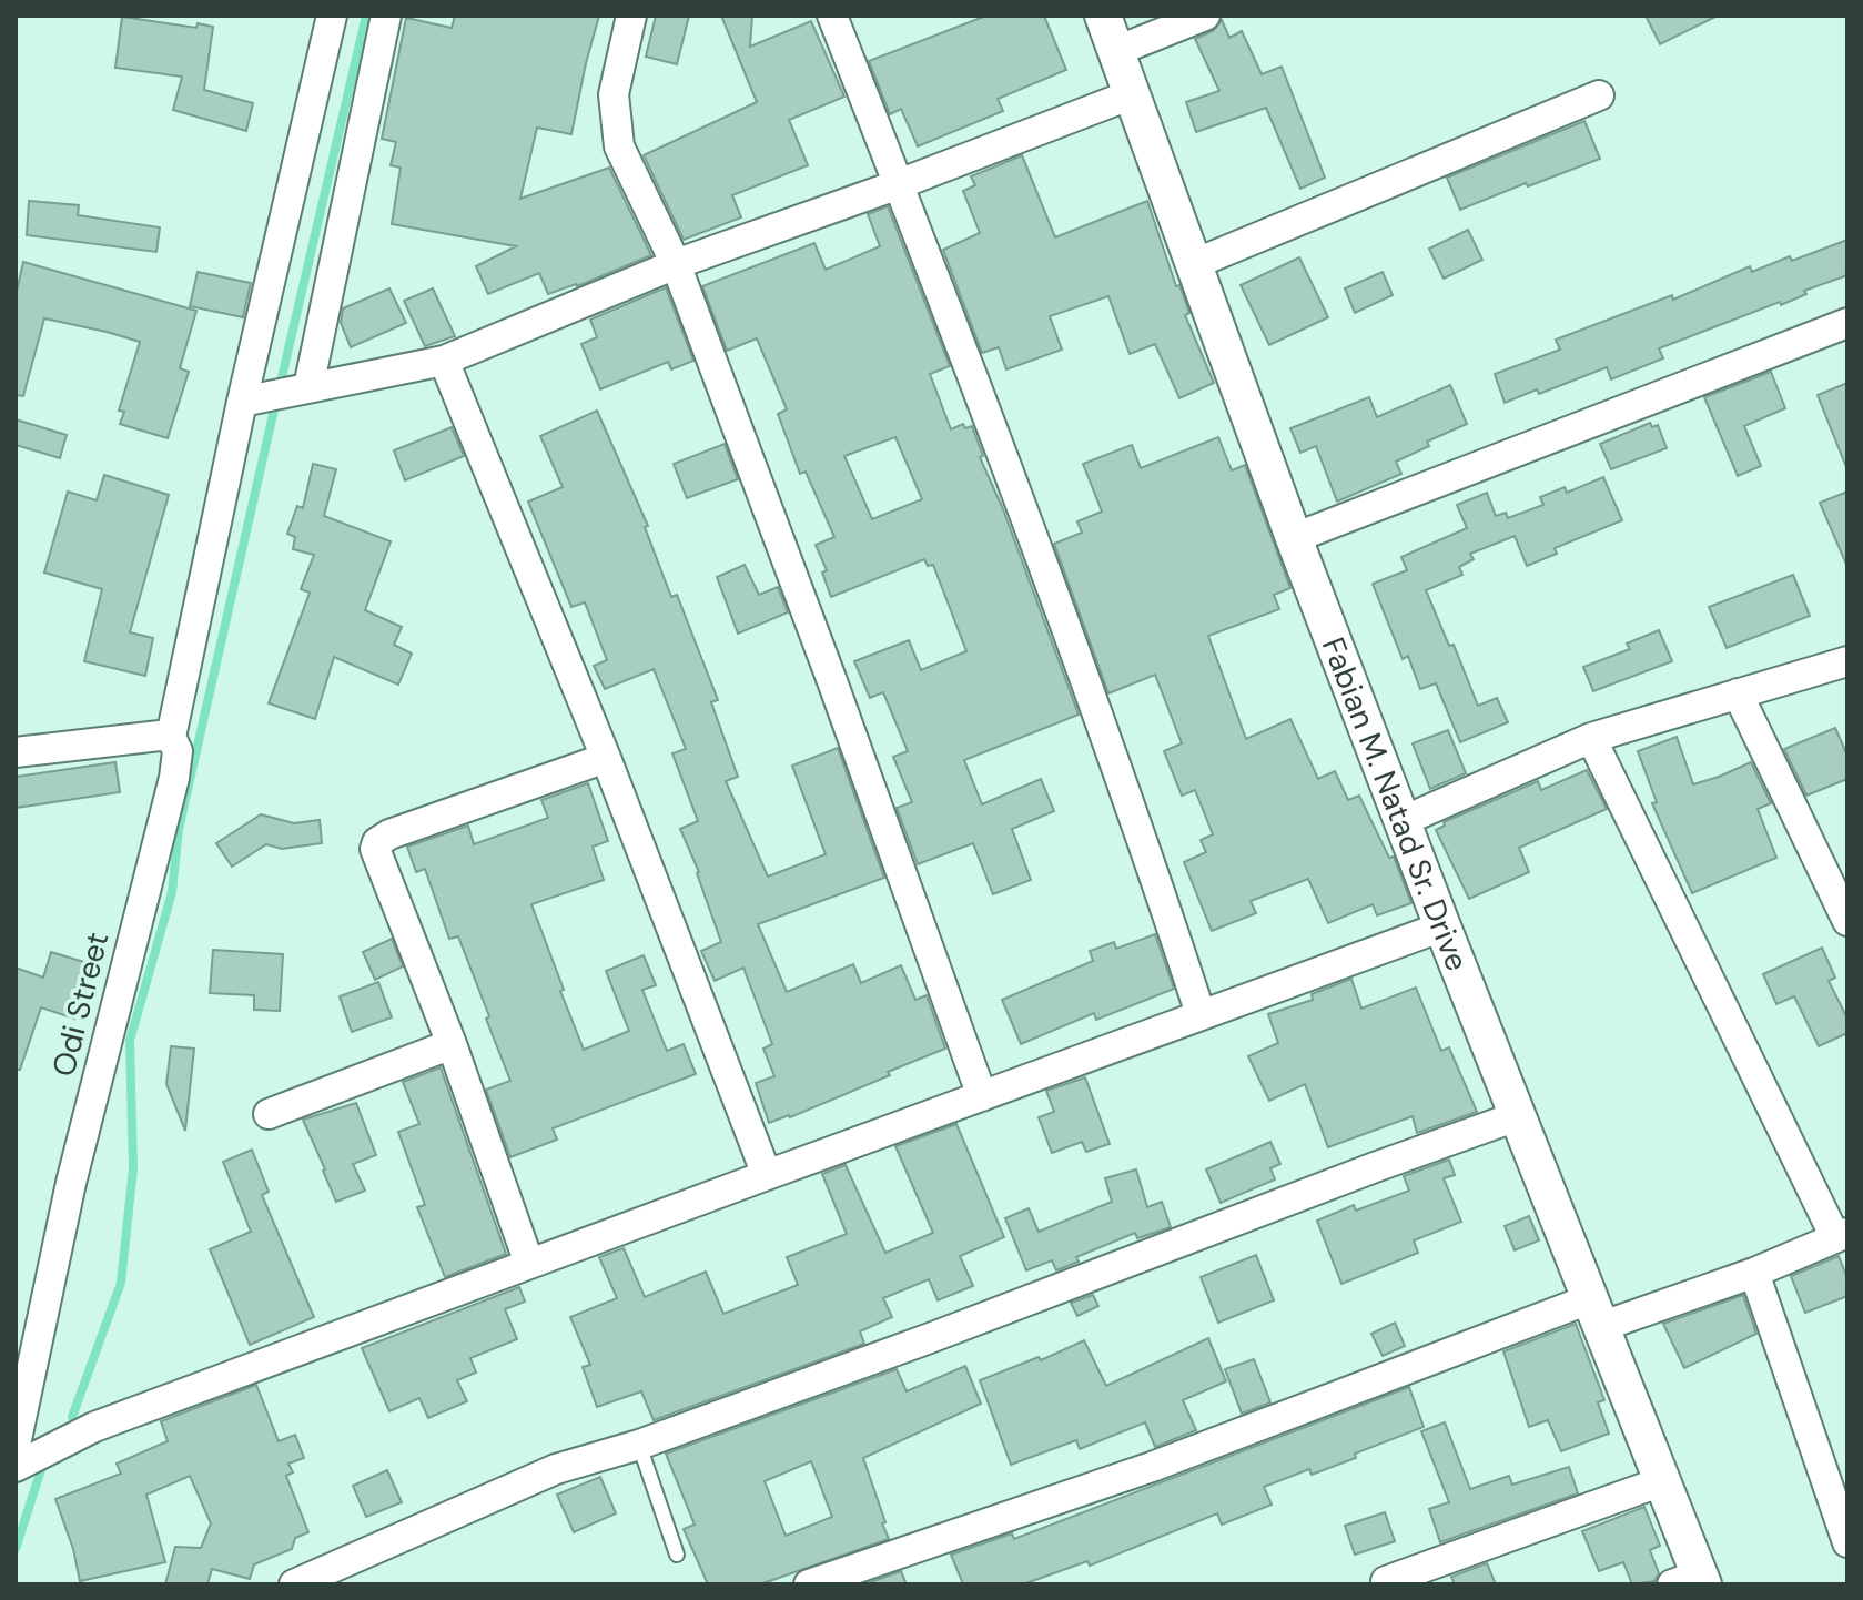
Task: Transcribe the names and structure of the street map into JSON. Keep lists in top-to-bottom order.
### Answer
{
  "streets": {
    "street": ["Fabian M. Natad Sr. Drive", "Odi Street"]
  }
}
